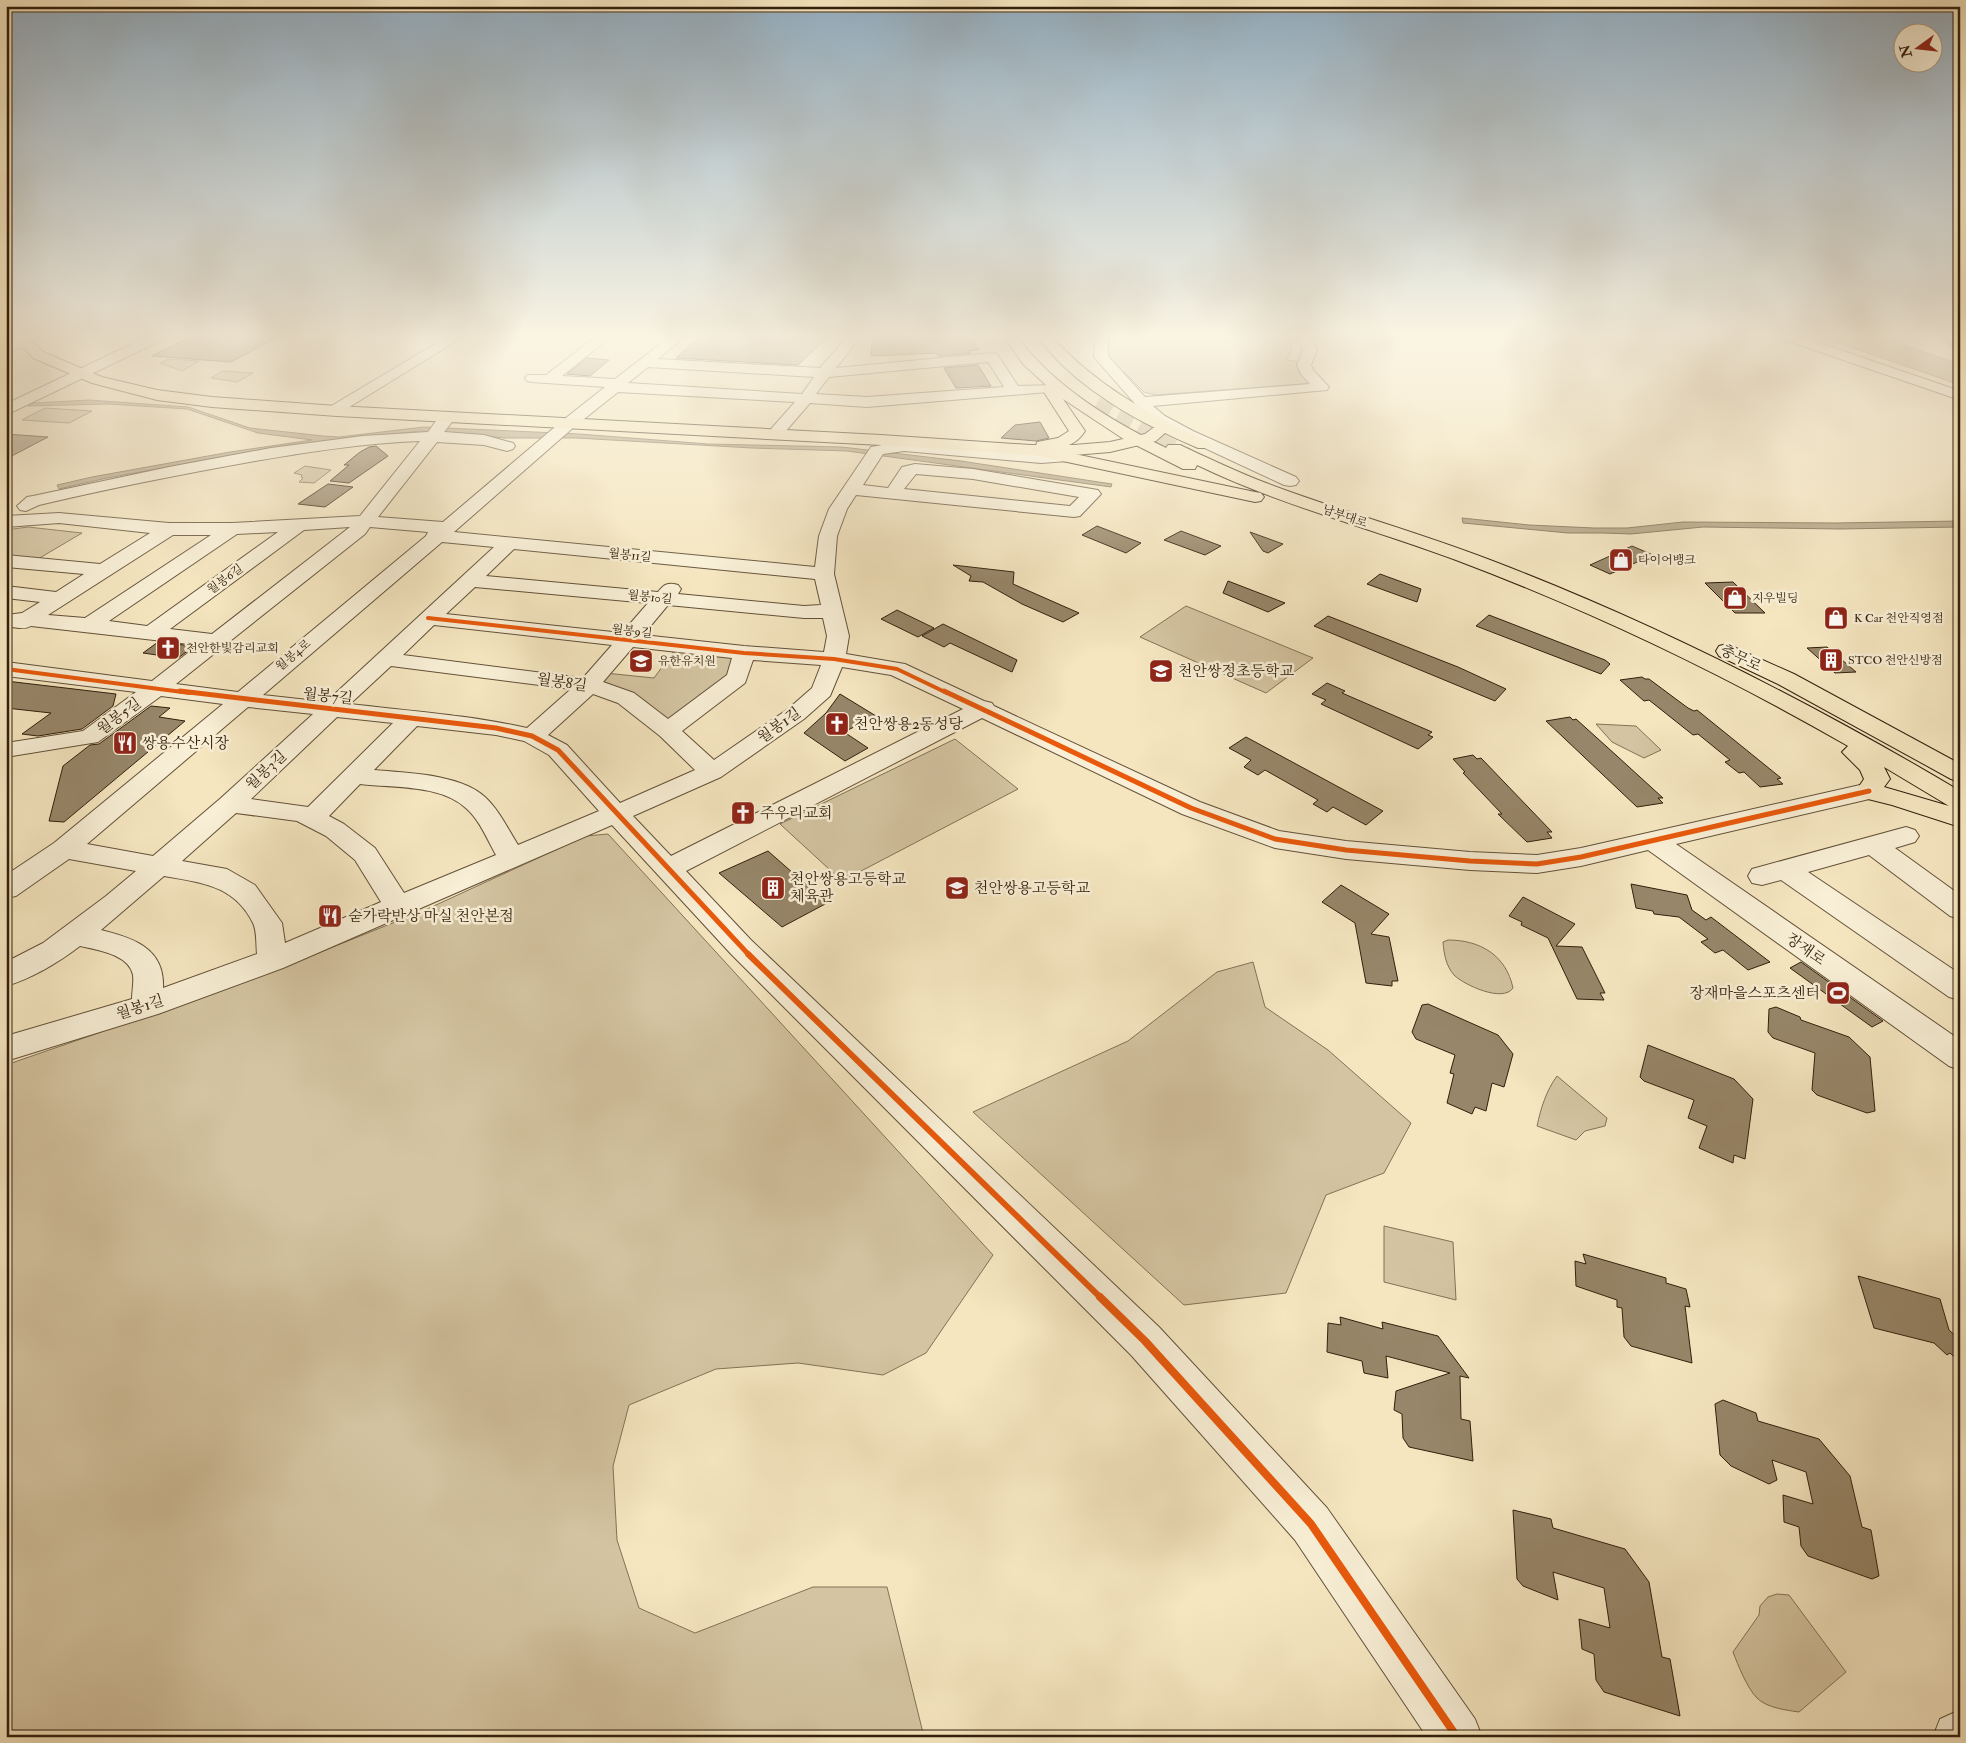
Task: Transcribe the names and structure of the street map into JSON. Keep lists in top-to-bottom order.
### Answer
{
  "streets": {
    "main road": ["남부대로", "충무로"],
    "street": [
      "월봉11길",
      "월봉6길",
      "월봉10길",
      "월봉9길",
      "월봉4로",
      "월봉8길",
      "월봉7길",
      "월봉5길",
      "월봉1길",
      "월봉3길",
      "장재로"
    ]
  },
  "crossings": [
    ["남부대로", "충무로"],
    ["월봉11길", "월봉4로"],
    ["월봉11길", "월봉1길"],
    ["월봉11길", "월봉3길"],
    ["월봉10길", "월봉1길"],
    ["월봉10길", "월봉3길"],
    ["월봉9길", "월봉1길"],
    ["월봉9길", "월봉3길"],
    ["월봉9길", "장재로"],
    ["월봉4로", "월봉7길"],
    ["월봉8길", "월봉1길"],
    ["월봉8길", "월봉3길"],
    ["월봉7길", "월봉5길"],
    ["월봉7길", "월봉1길"],
    ["월봉7길", "월봉3길"]
  ],
  "places": {
    "shop": ["타이어뱅크", "지우빌딩", "K Car 천안직영점"],
    "church": ["천안한빛감리교회", "천안쌍용2동성당", "주우리교회"],
    "building": ["STCO 천안신방점", "천안쌍용고등학교 체육관"],
    "school or university": ["유한유치원", "천안쌍정초등학교", "천안쌍용고등학교"],
    "restaurant": ["쌍용수산시장", "숟가락반상 마실 천안본점"],
    "sports": ["장재마을스포츠센터"]
  },
  "north": "left"
}
